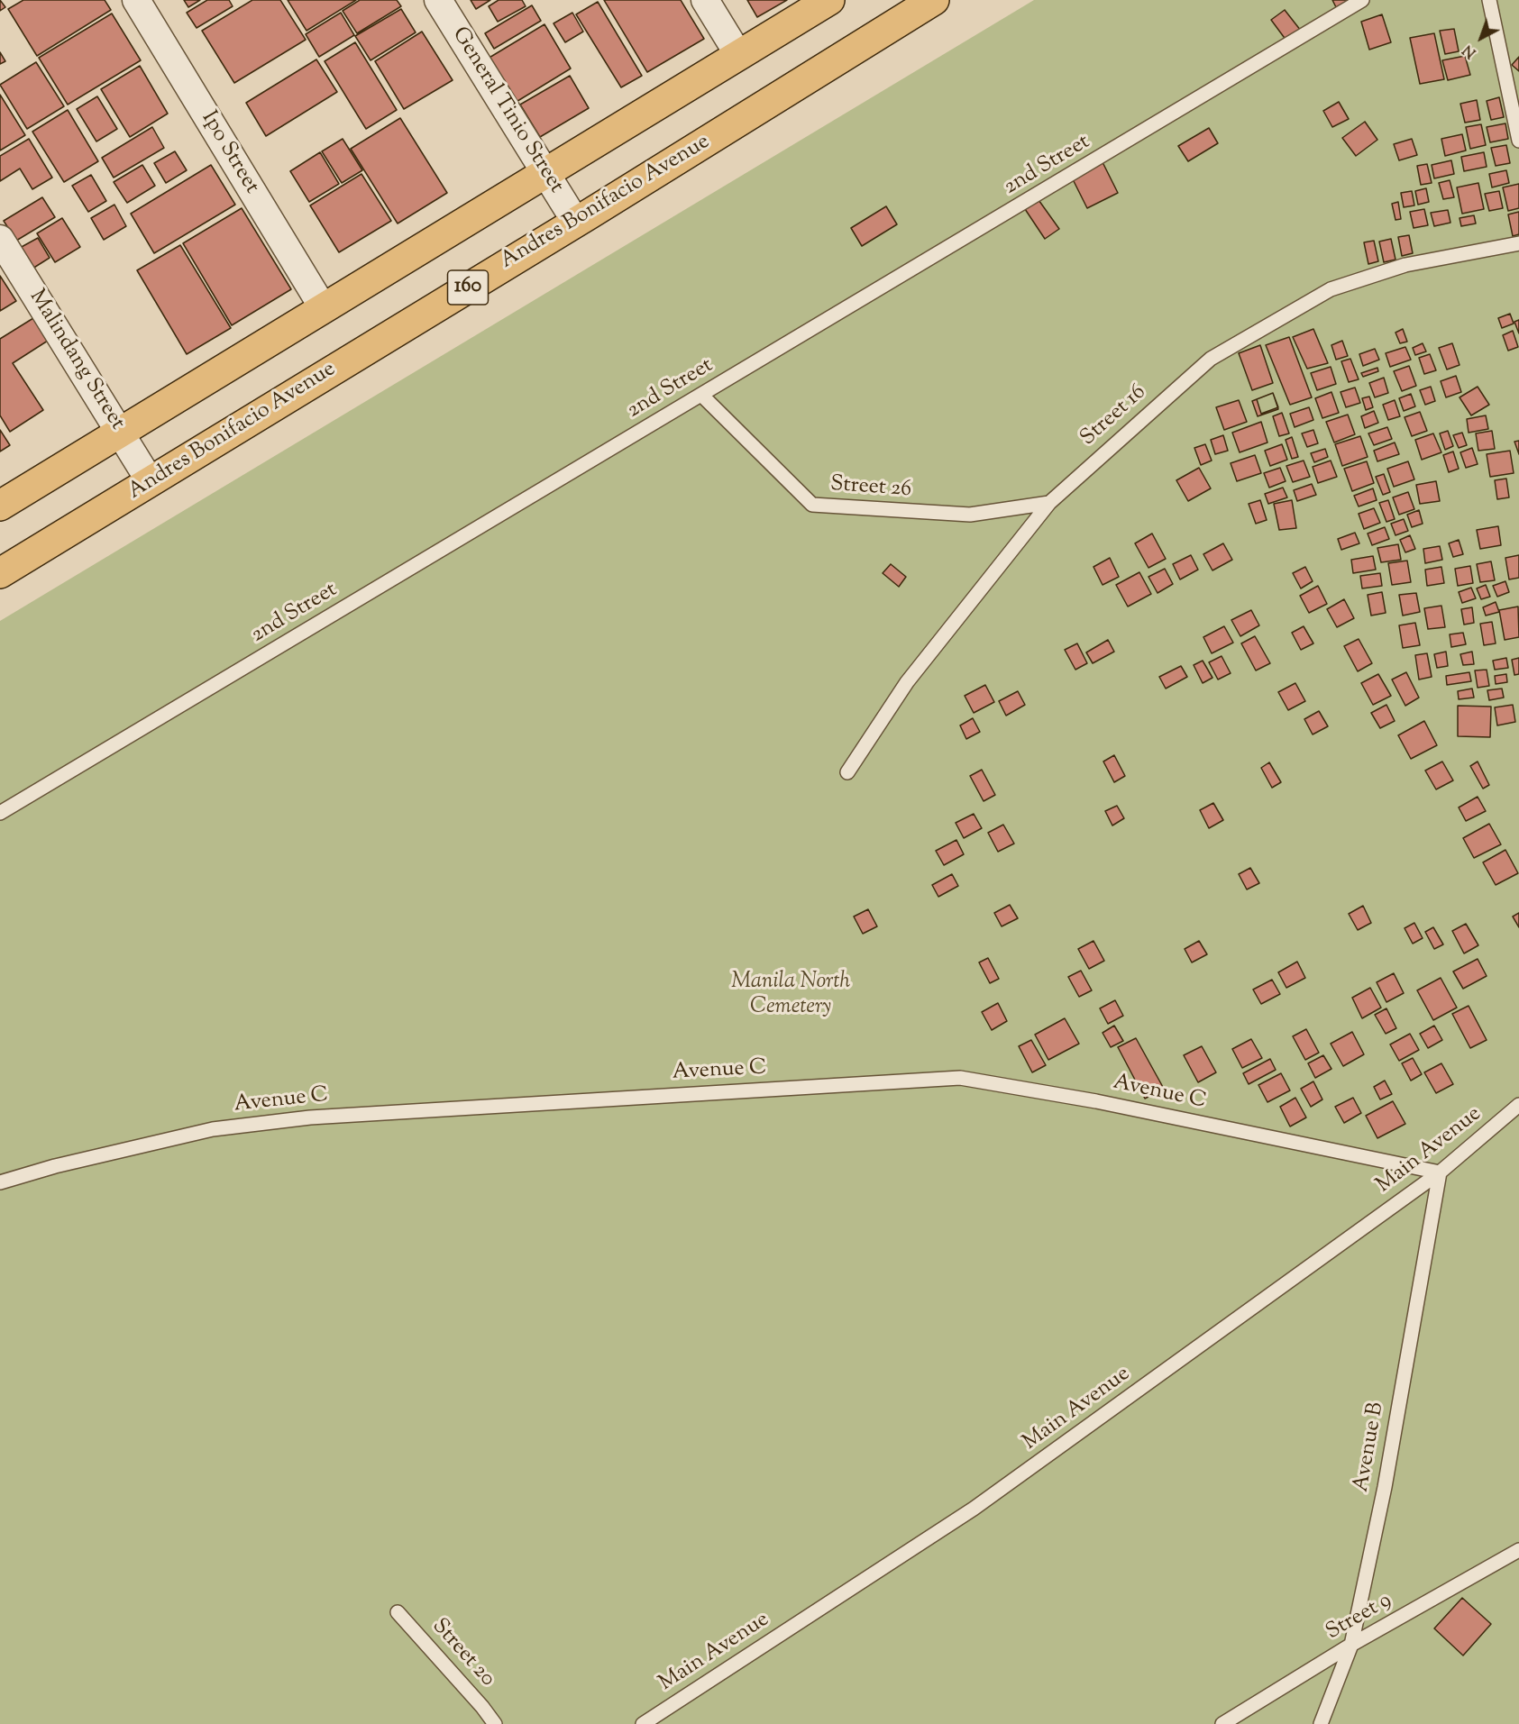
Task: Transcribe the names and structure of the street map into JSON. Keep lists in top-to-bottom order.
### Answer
{
  "streets": {
    "main road": ["Andres Bonifacio Avenue", "160"],
    "street": ["General Tinio Street", "Ipo Street", "Malindang Street"],
    "lane": [
      "2nd Street",
      "Street 16",
      "Street 26",
      "Avenue C",
      "Main Avenue",
      "Avenue B",
      "Street 9",
      "Street 20"
    ]
  },
  "crossings": [
    ["General Tinio Street", "Andres Bonifacio Avenue"],
    ["2nd Street", "Street 26"],
    ["Andres Bonifacio Avenue", "Malindang Street"],
    ["Street 16", "Street 26"],
    ["Avenue C", "Main Avenue"],
    ["Avenue C", "Avenue B"],
    ["Main Avenue", "Avenue B"],
    ["Avenue B", "Street 9"]
  ],
  "parks": ["Manila North Cemetery"],
  "north": "bottom left"
}
